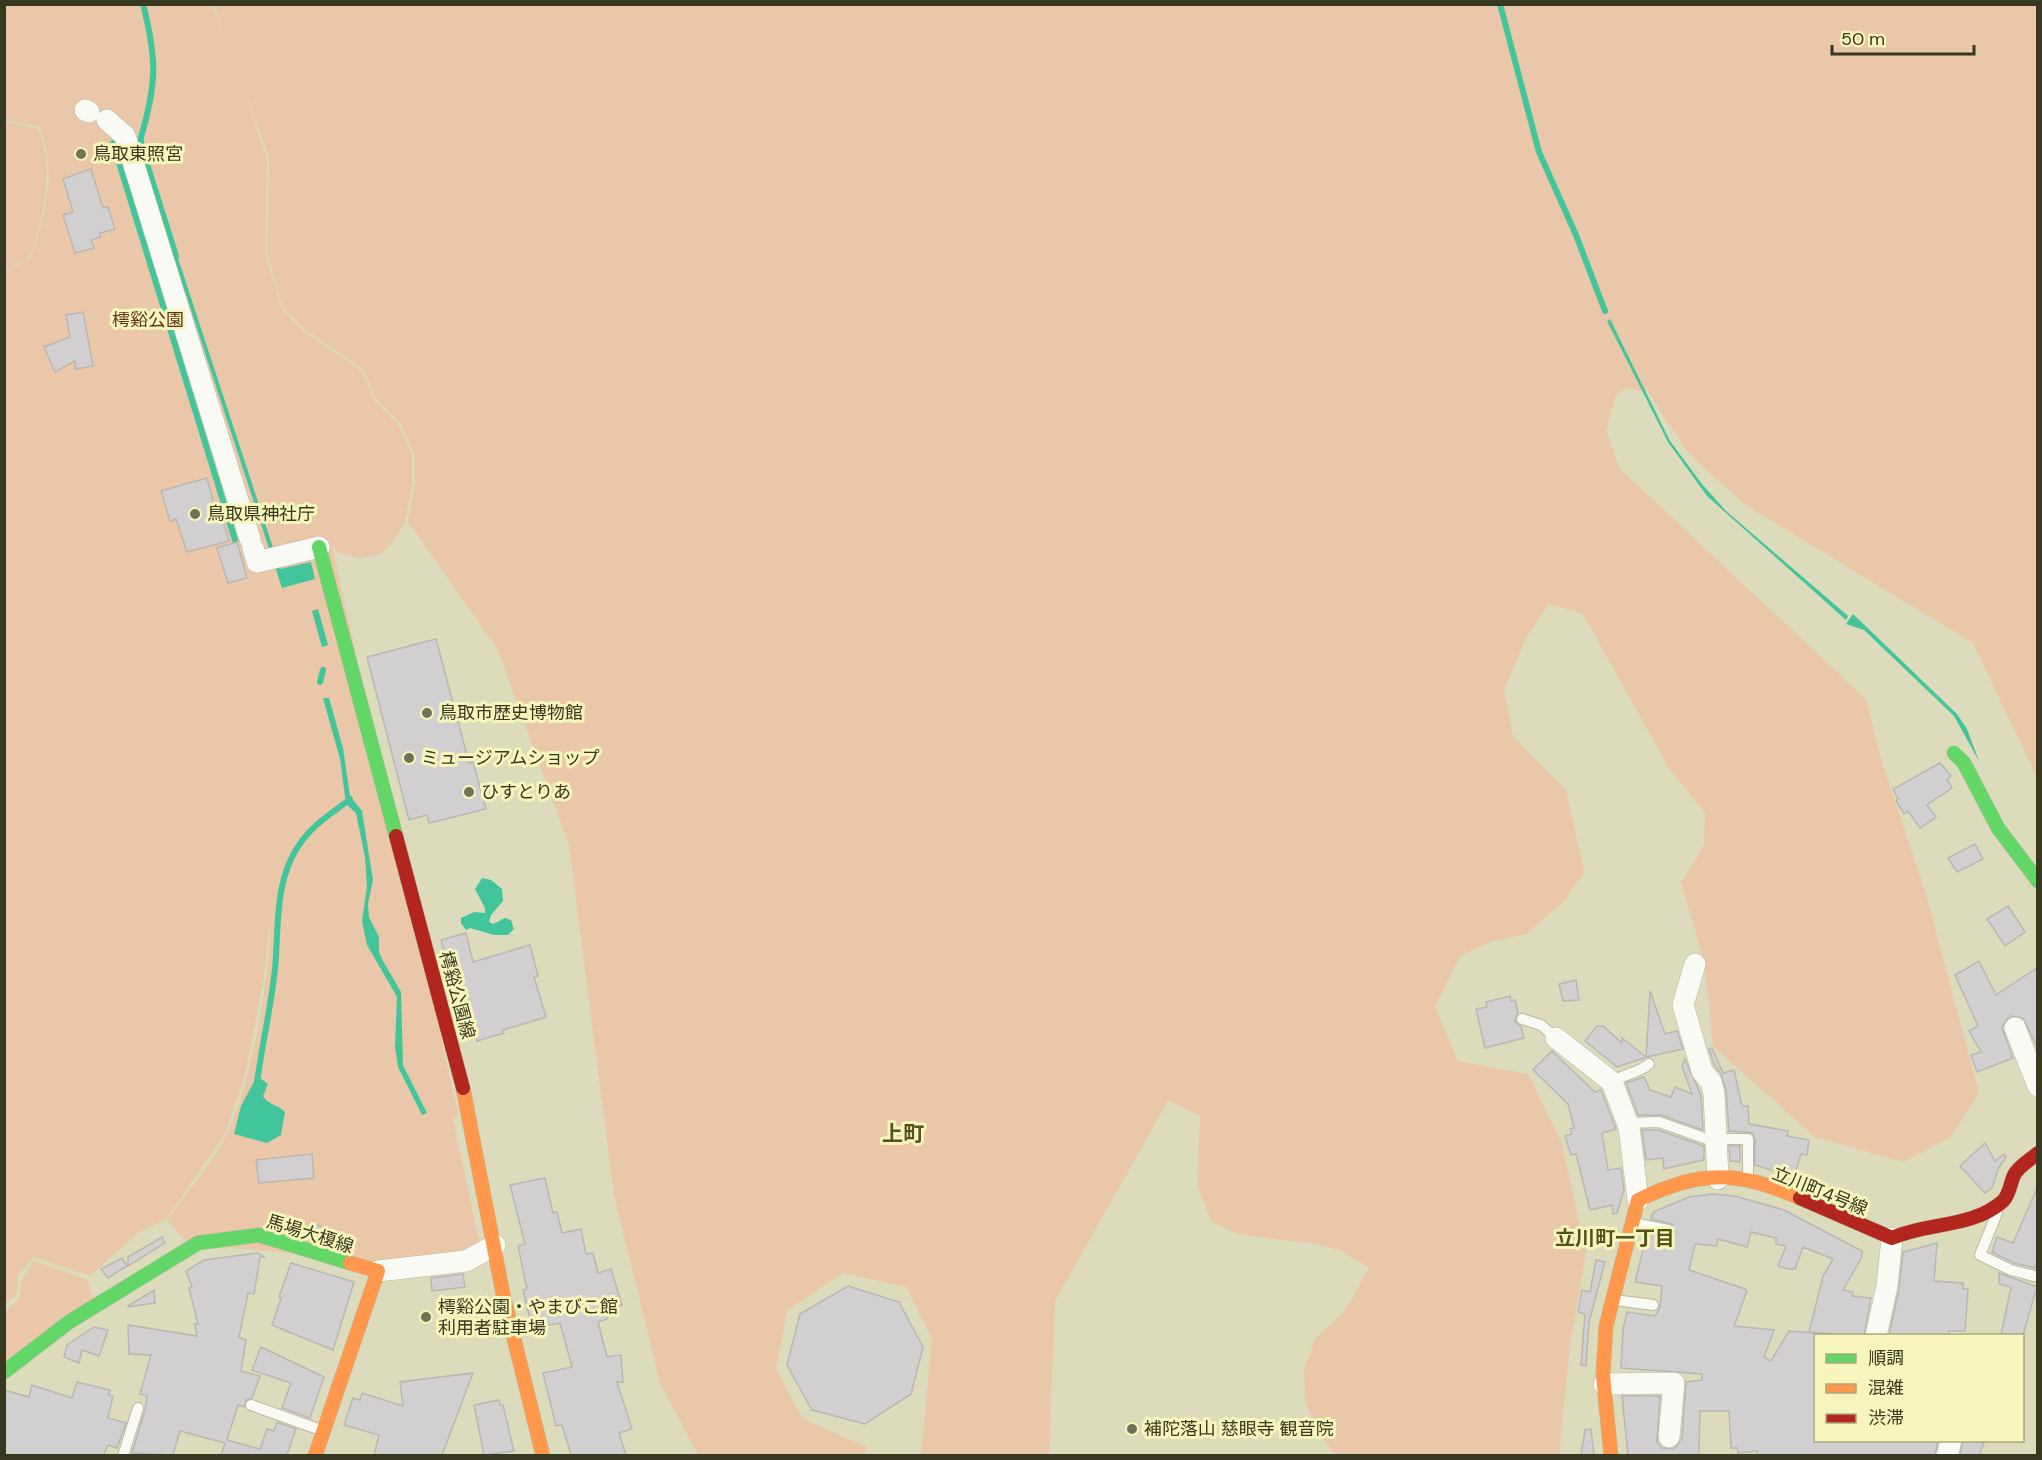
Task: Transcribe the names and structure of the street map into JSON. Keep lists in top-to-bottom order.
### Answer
{
  "streets": {
    "street": ["樗谿公園線", "立川町4号線", "馬場大榎線"]
  },
  "districts": ["上町", "立川町一丁目"],
  "parks": ["樗谿公園"],
  "places": [
    "鳥取東照宮",
    "鳥取県神社庁",
    "鳥取市歴史博物館",
    "ミュージアムショップ",
    "ひすとりあ",
    "樗谿公園・やまびこ館 利用者駐車場",
    "補陀落山 慈眼寺 観音院"
  ],
  "legend": ["順調", "混雑", "渋滞"],
  "scale_bar": "50 m"
}
